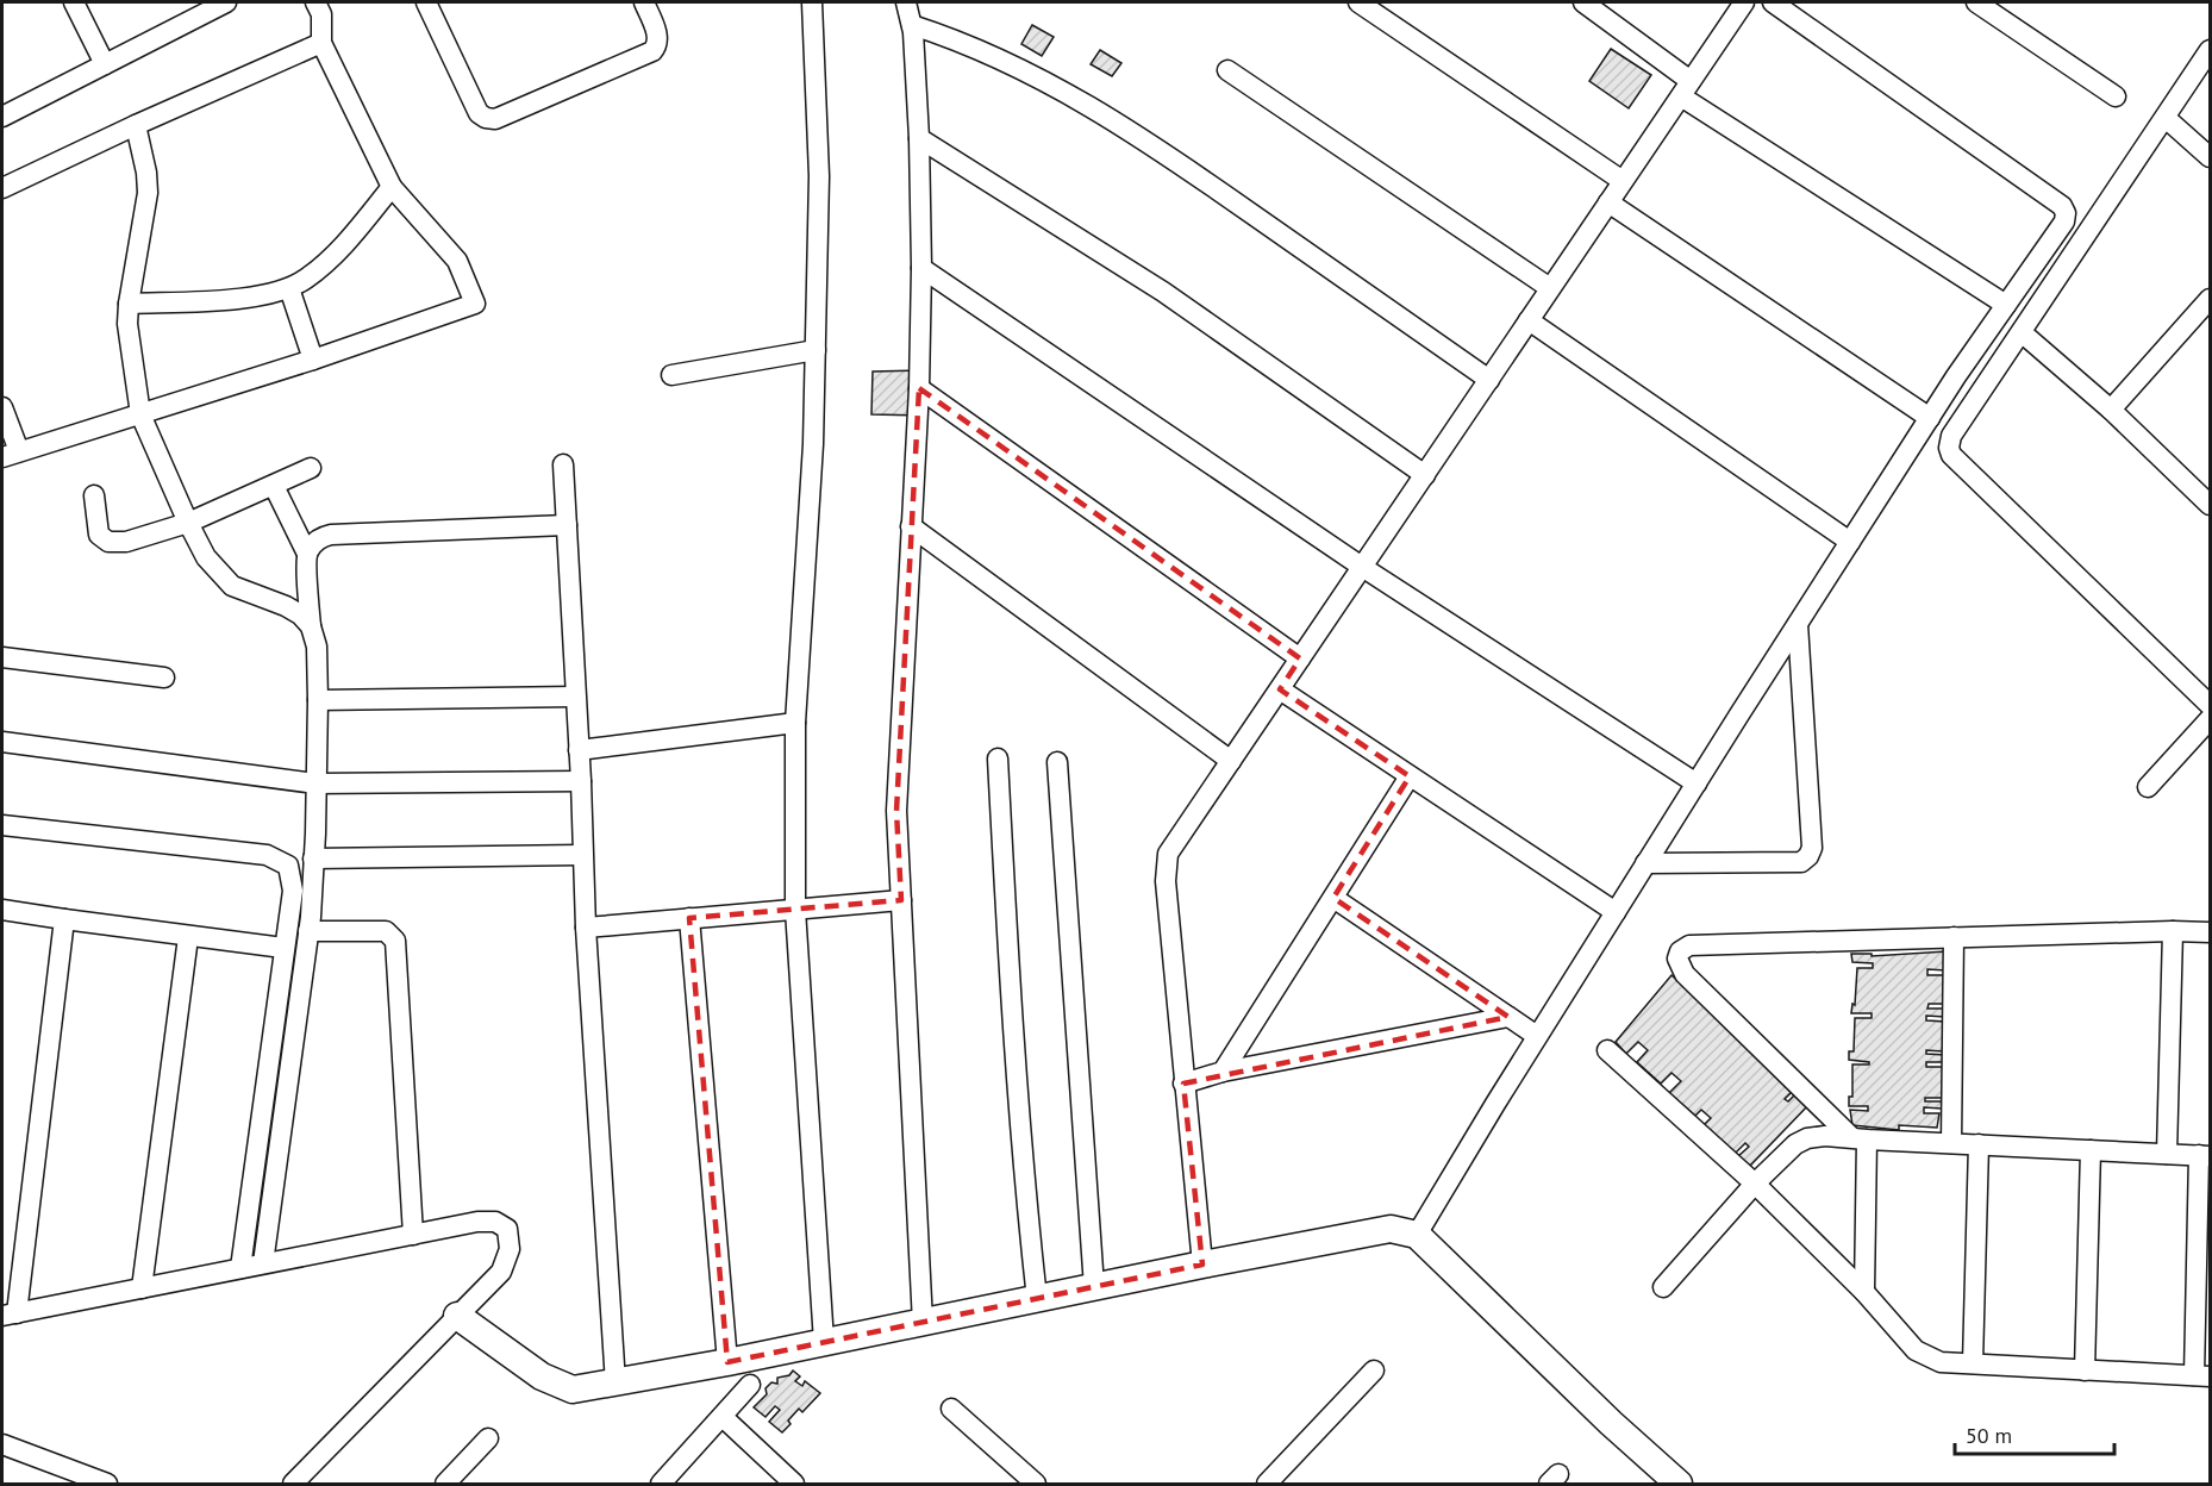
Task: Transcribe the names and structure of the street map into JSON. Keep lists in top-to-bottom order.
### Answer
{
  "scale_bar": "50 m"
}
